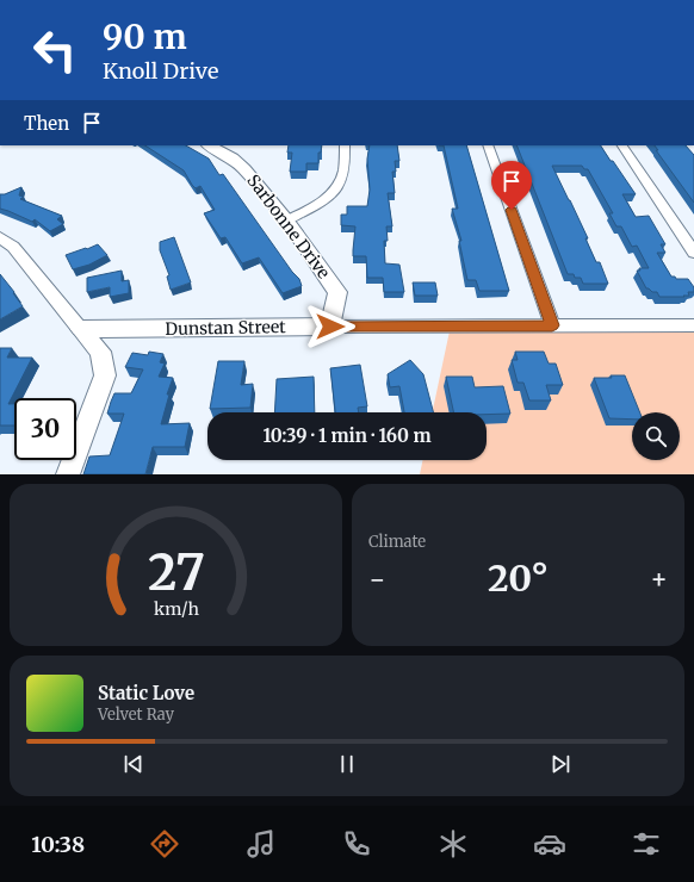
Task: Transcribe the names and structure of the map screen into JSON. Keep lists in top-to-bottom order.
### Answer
{
  "streets": {
    "street": ["Sarbonne Drive", "Dunstan Street"]
  },
  "crossings": [
    ["Sarbonne Drive", "Dunstan Street"]
  ],
  "page": {
    "turn": ["90 m", "Knoll Drive"],
    "then": "Then",
    "limit": "30",
    "trip": "10:39 · 1 min · 160 m",
    "tile": "Climate",
    "heat": ["−", "20°", "+"],
    "song": ["Static Love", "Velvet Ray"],
    "tabs": "10:38",
    "gauge": ["27", "km/h"]
  }
}
